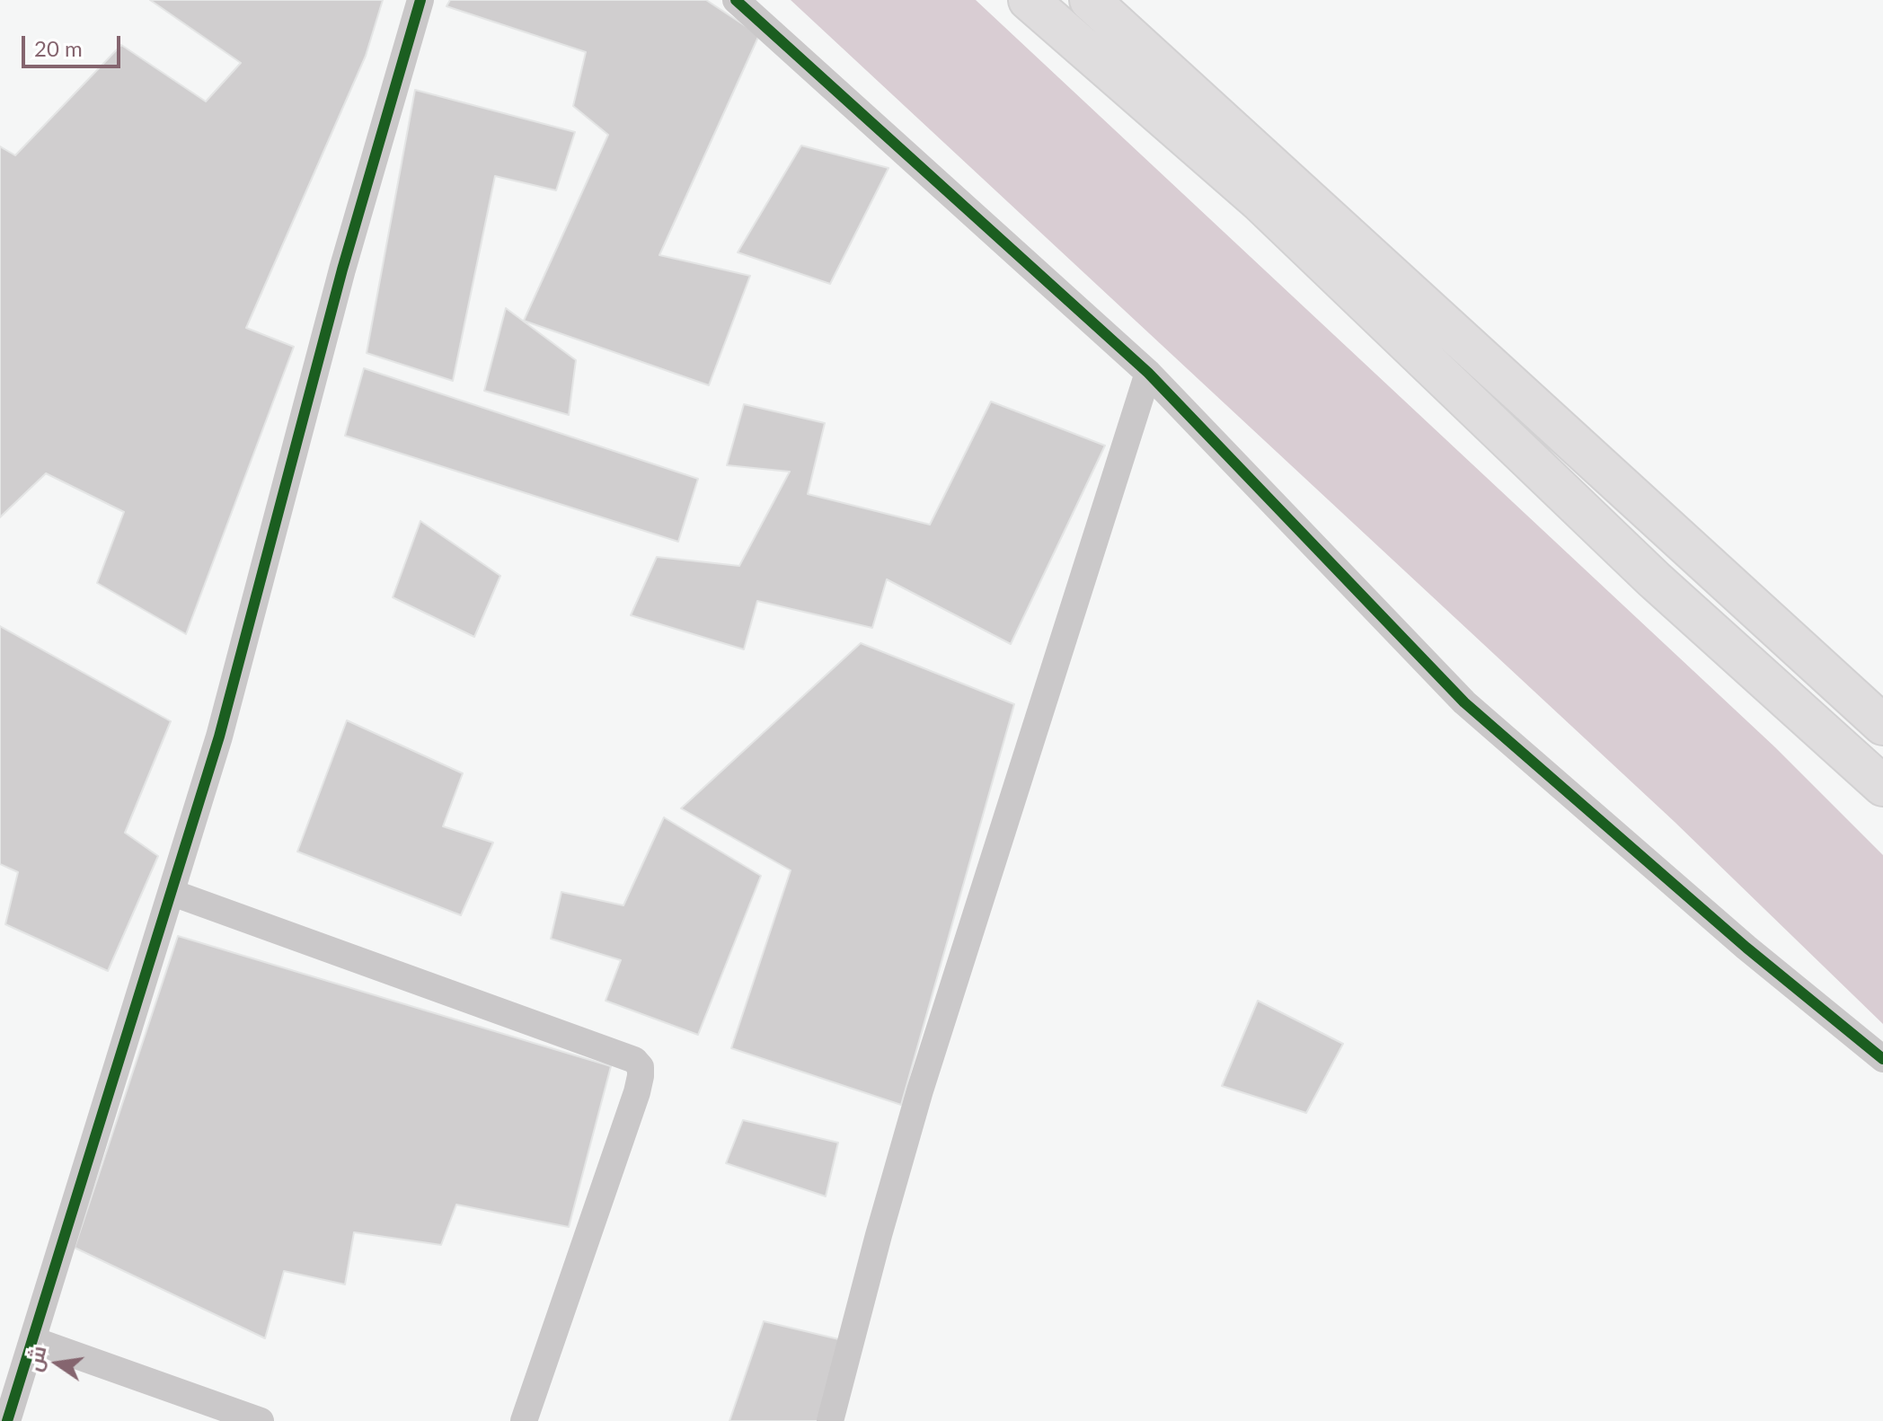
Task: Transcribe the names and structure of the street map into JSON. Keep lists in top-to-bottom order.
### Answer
{
  "scale_bar": "20 m",
  "north": "left"
}
